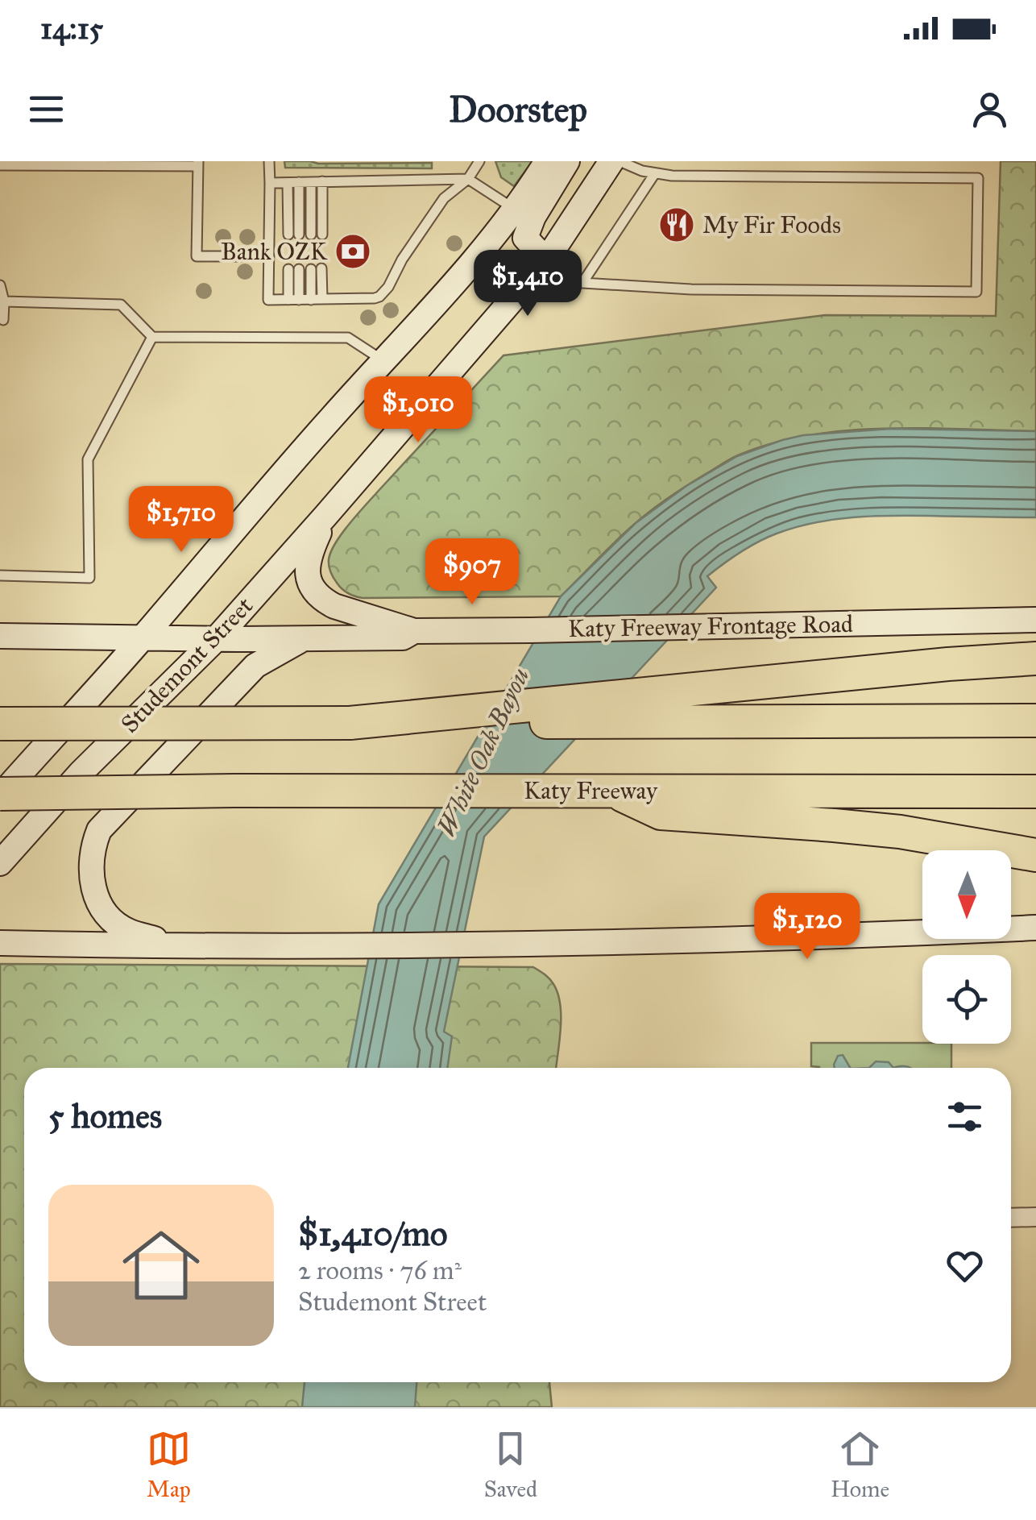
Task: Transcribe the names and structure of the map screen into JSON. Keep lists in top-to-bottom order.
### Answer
{
  "streets": {
    "highway": ["Katy Freeway"],
    "main road": ["Katy Freeway Frontage Road", "Studemont Street"]
  },
  "crossings": [
    ["Katy Freeway Frontage Road", "Studemont Street"],
    ["Studemont Street", "Katy Freeway"]
  ],
  "water": ["White Oak Bayou"],
  "places": {
    "restaurant": ["My Fir Foods"],
    "bank": ["Bank OZK"]
  },
  "north": "bottom",
  "page": {
    "status": "14:15",
    "header": "Doorstep",
    "price": [
      "$1,410",
      "$1,010",
      "$1,710",
      "$907",
      "$1,120"
    ],
    "heading": "5 homes",
    "list": [
      {
        "name": "$1,410/mo",
        "note": "2 rooms · 76 m² · Studemont Street"
      }
    ],
    "tabs": ["Map", "Saved", "Home"]
  }
}
